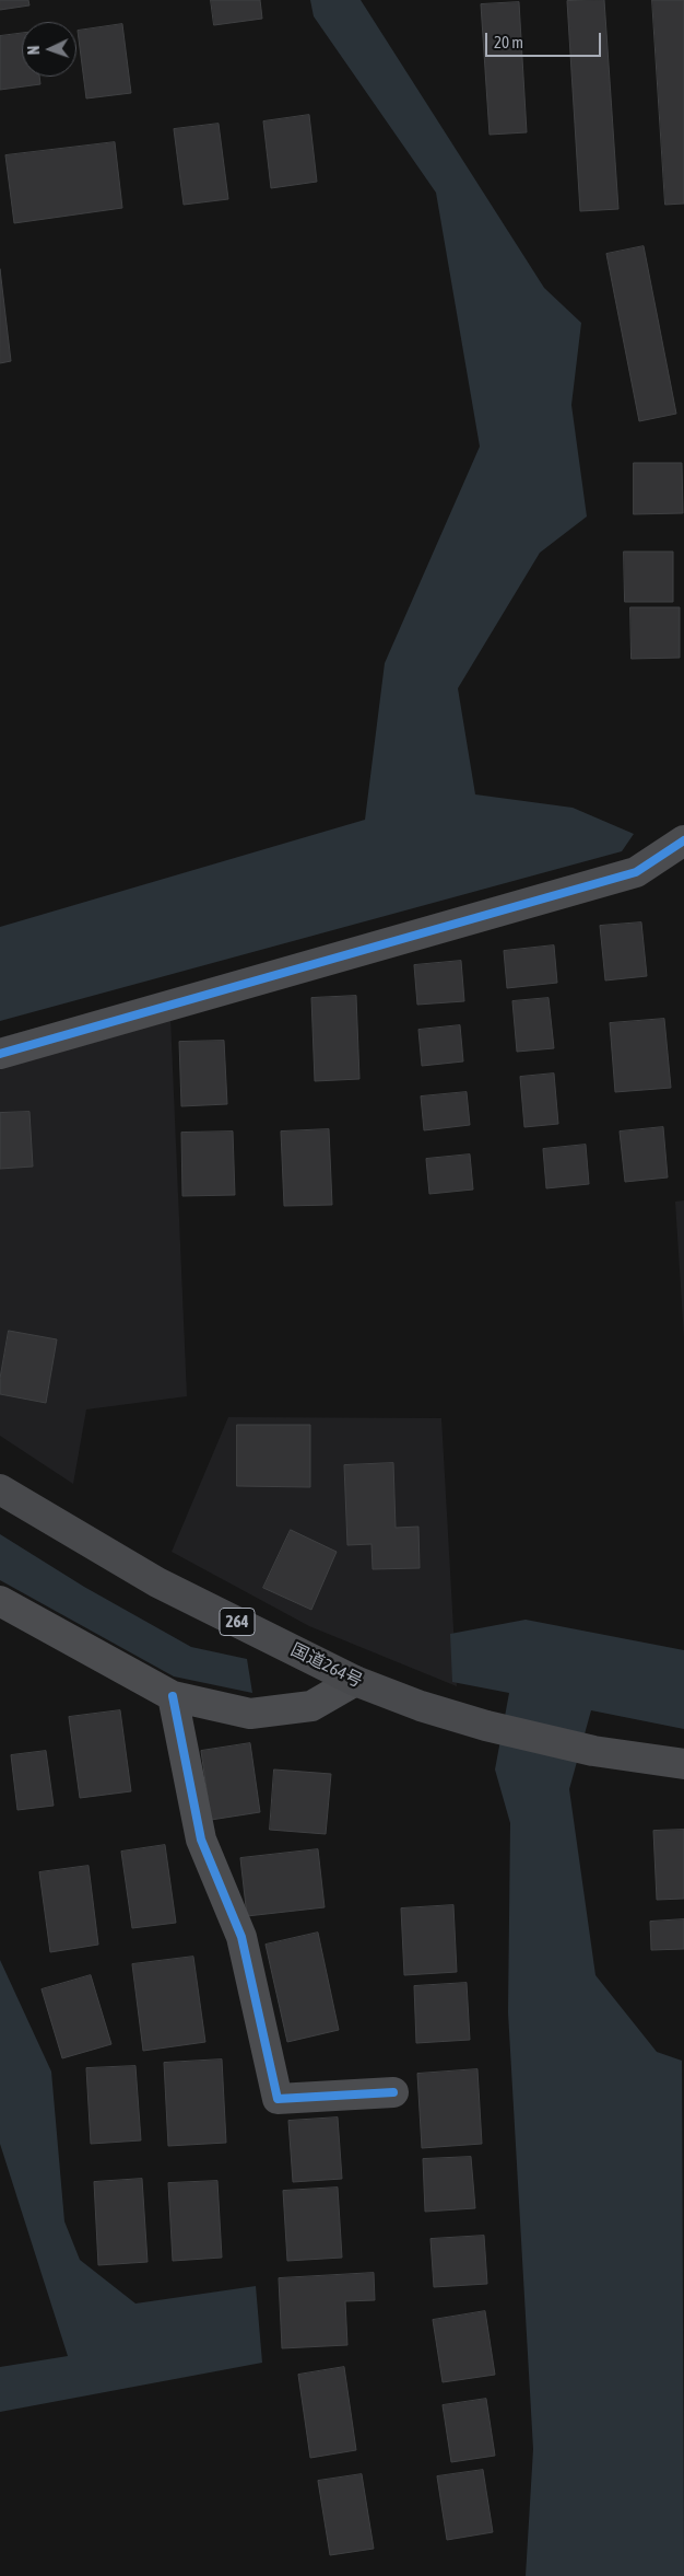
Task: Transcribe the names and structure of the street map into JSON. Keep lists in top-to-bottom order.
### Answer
{
  "streets": {
    "highway": ["264", "国道264号"]
  },
  "scale_bar": "20 m",
  "north": "left"
}
